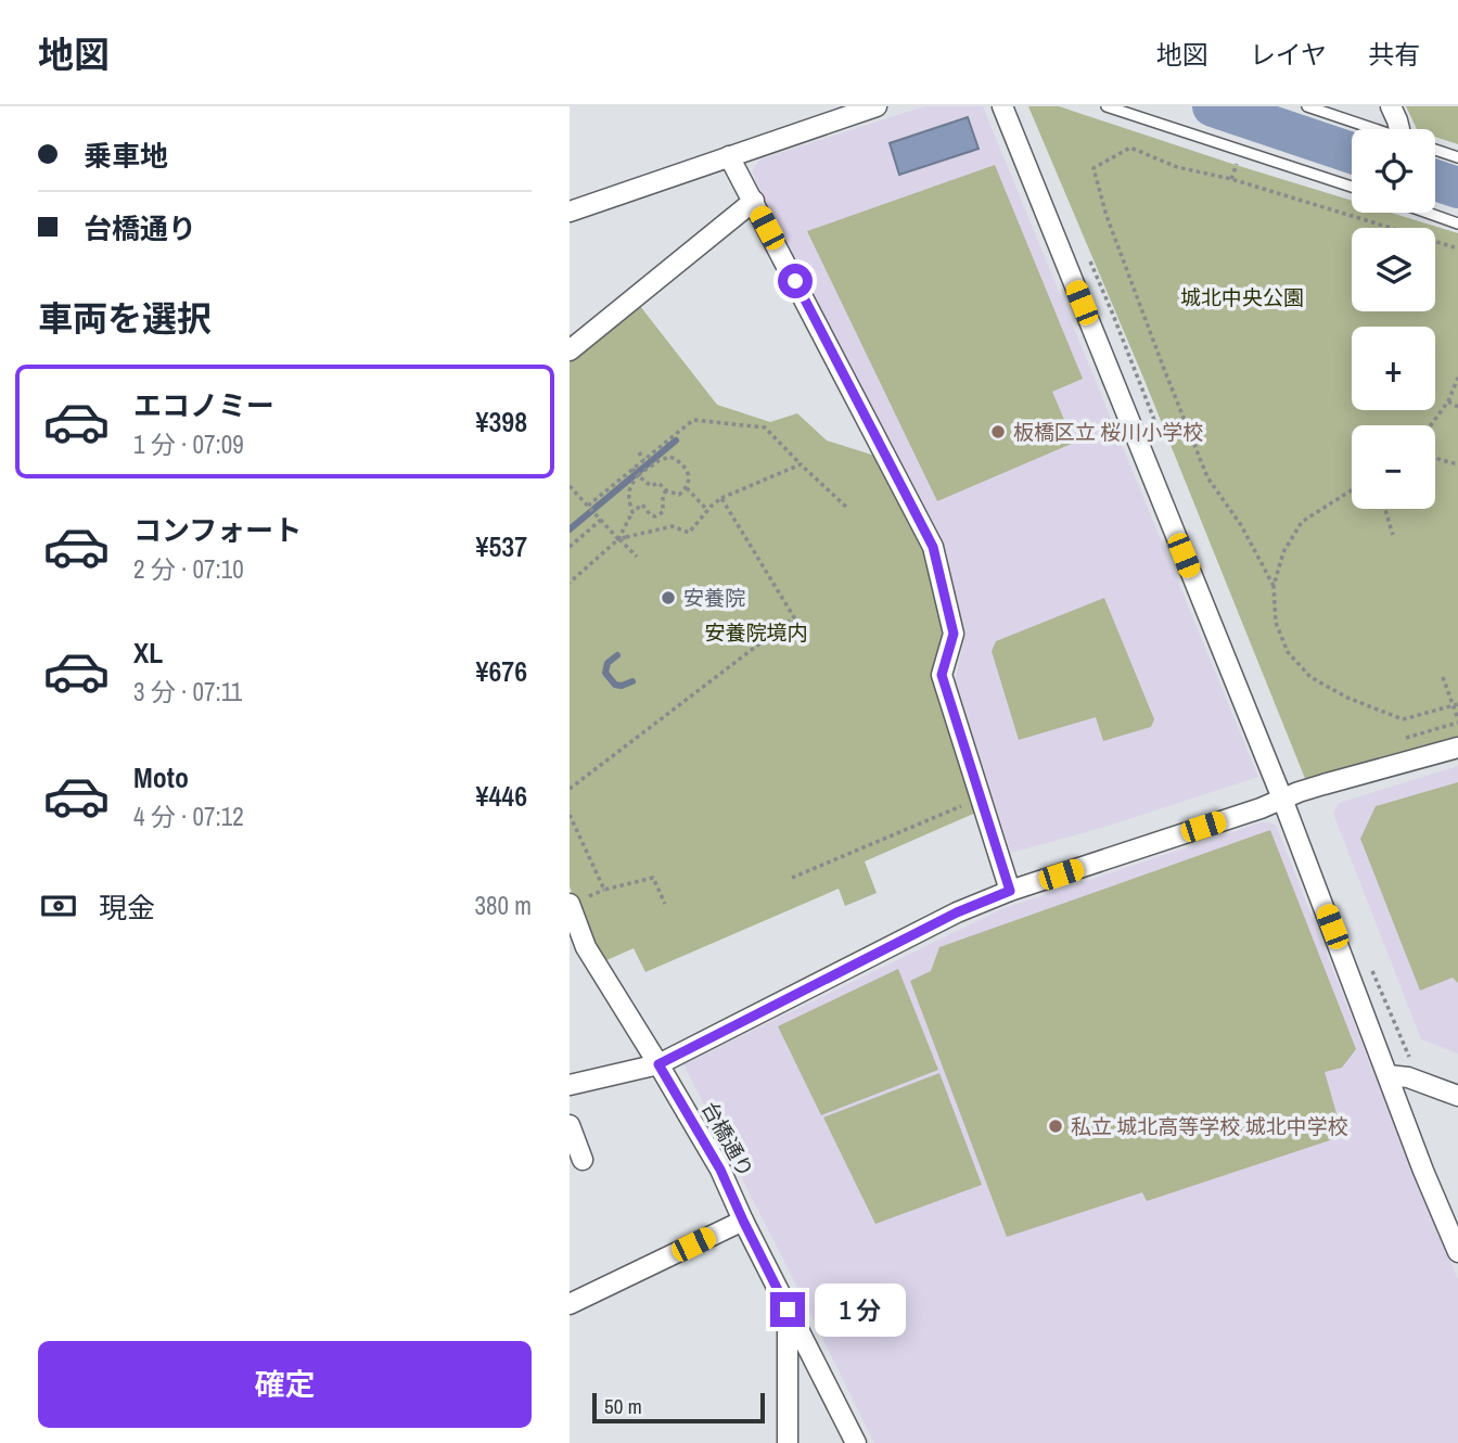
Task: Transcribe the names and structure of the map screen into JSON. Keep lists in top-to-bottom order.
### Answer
{
  "streets": {
    "street": ["台橋通り"]
  },
  "parks": ["城北中央公園", "安養院境内"],
  "places": ["板橋区立 桜川小学校", "安養院", "私立 城北高等学校 城北中学校"],
  "scale_bar": "50 m",
  "page": {
    "header": "地図",
    "nav": ["地図", "レイヤ", "共有"],
    "banner": ["乗車地", "台橋通り"],
    "map_buttons": ["+", "−"],
    "heading": "車両を選択",
    "list": [
      {
        "name": "エコノミー",
        "note": "1 分 · 07:09",
        "value": "¥398"
      },
      {
        "name": "コンフォート",
        "note": "2 分 · 07:10",
        "value": "¥537"
      },
      {
        "name": "XL",
        "note": "3 分 · 07:11",
        "value": "¥676"
      },
      {
        "name": "Moto",
        "note": "4 分 · 07:12",
        "value": "¥446"
      }
    ],
    "pay": ["現金", "380 m"],
    "bubble": "1 分",
    "buttons": "確定",
    "scale": "50 m"
  }
}
